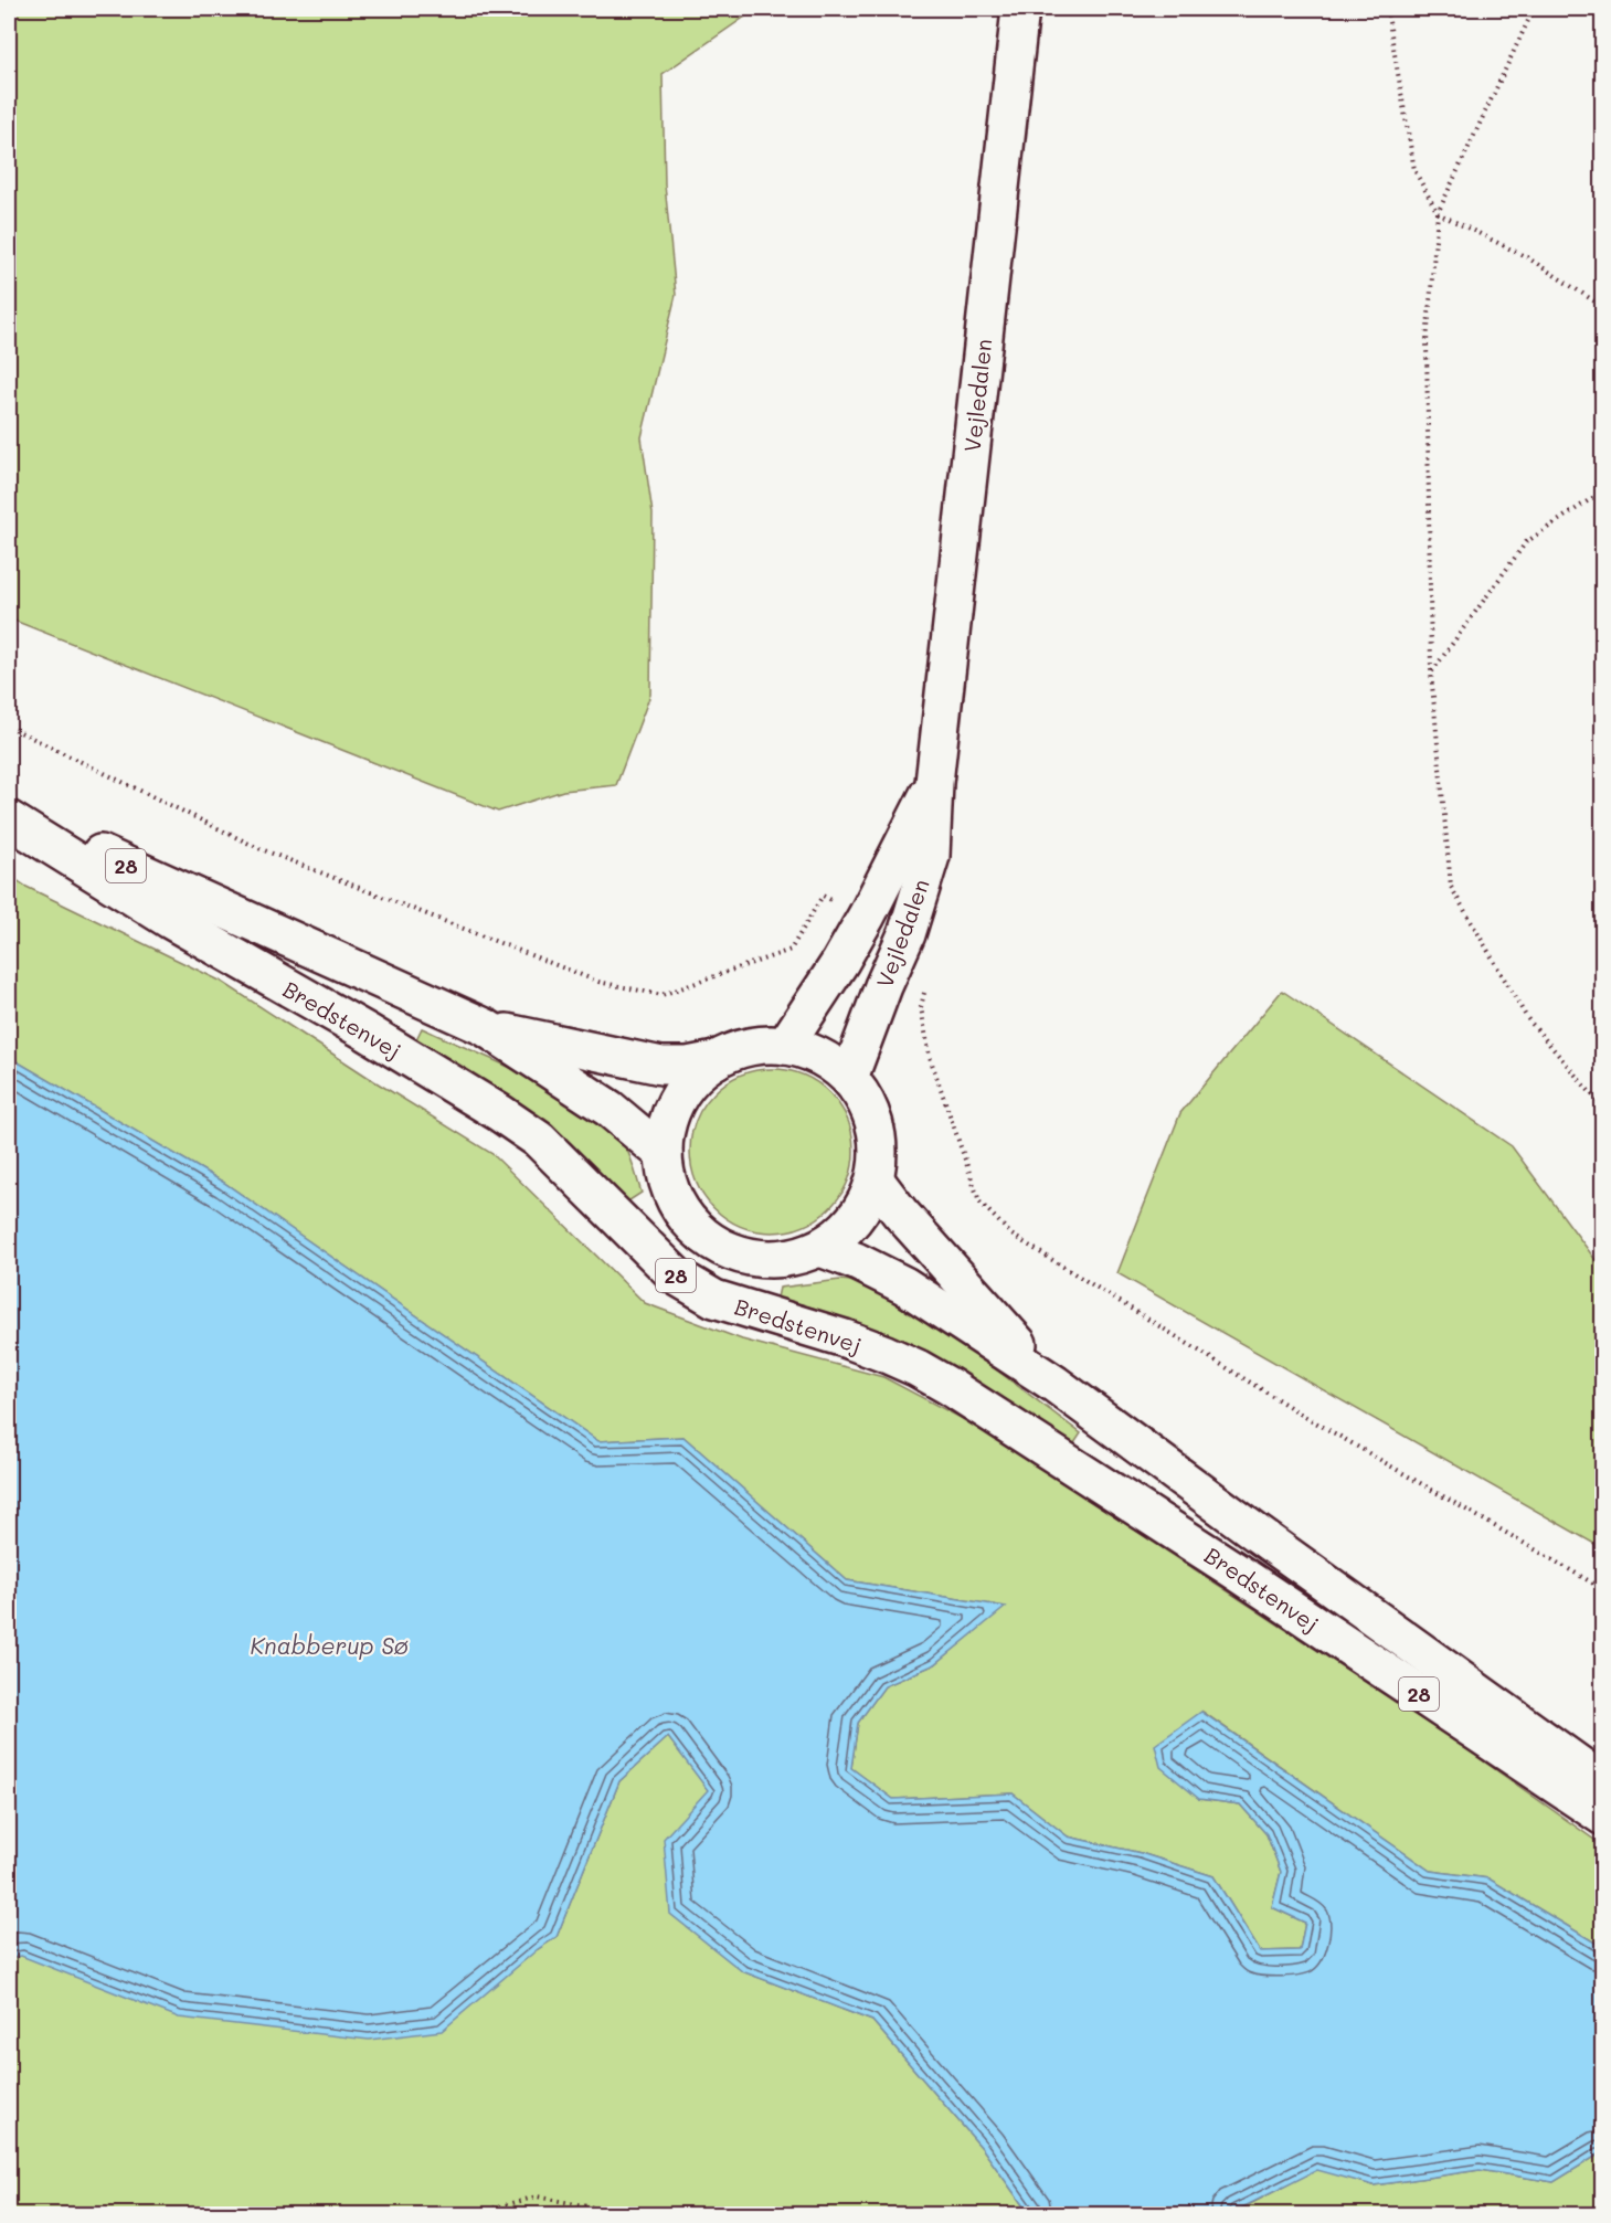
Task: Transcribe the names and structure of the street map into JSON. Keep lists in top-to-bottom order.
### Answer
{
  "streets": {
    "main road": ["Vejledalen", "28", "Bredstenvej"]
  },
  "crossings": [
    ["Vejledalen", "28"],
    ["Vejledalen", "Bredstenvej"],
    ["28", "Bredstenvej"]
  ],
  "water": ["Knabberup Sø"]
}
